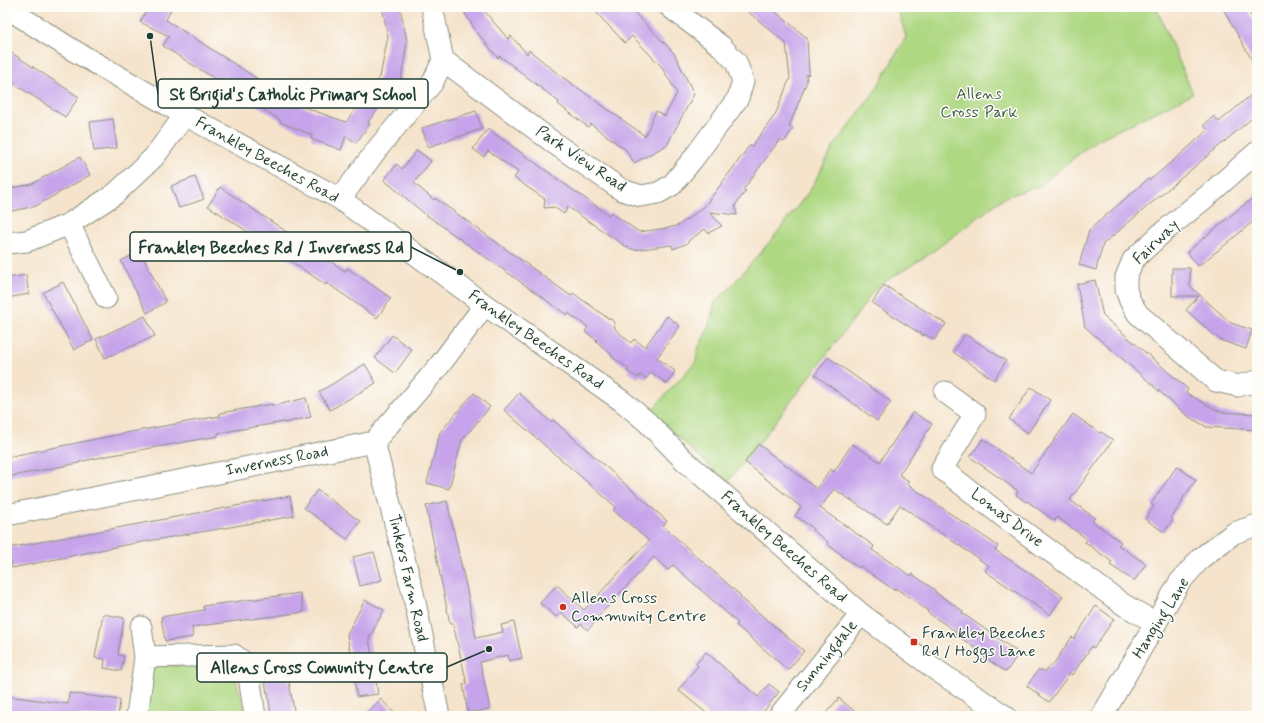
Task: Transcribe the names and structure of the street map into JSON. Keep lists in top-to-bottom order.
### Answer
{
  "streets": {
    "street": [
      "Park View Road",
      "Frankley Beeches Road",
      "Fairway",
      "Inverness Road",
      "Lomas Drive",
      "Tinkers Farm Road",
      "Hanging Lane",
      "Sunningdale"
    ]
  },
  "crossings": [
    ["Frankley Beeches Road", "Sunningdale"],
    ["Inverness Road", "Tinkers Farm Road"],
    ["Lomas Drive", "Hanging Lane"]
  ],
  "parks": ["Allens Cross Park"],
  "places": {
    "other": [
      "St Brigid's Catholic Primary School",
      "Frankley Beeches Rd / Inverness Rd",
      "Allens Cross Community Centre",
      "Allens Cross Comunity Centre"
    ],
    "transit": ["Frankley Beeches Rd / Hoggs Lane"]
  }
}
